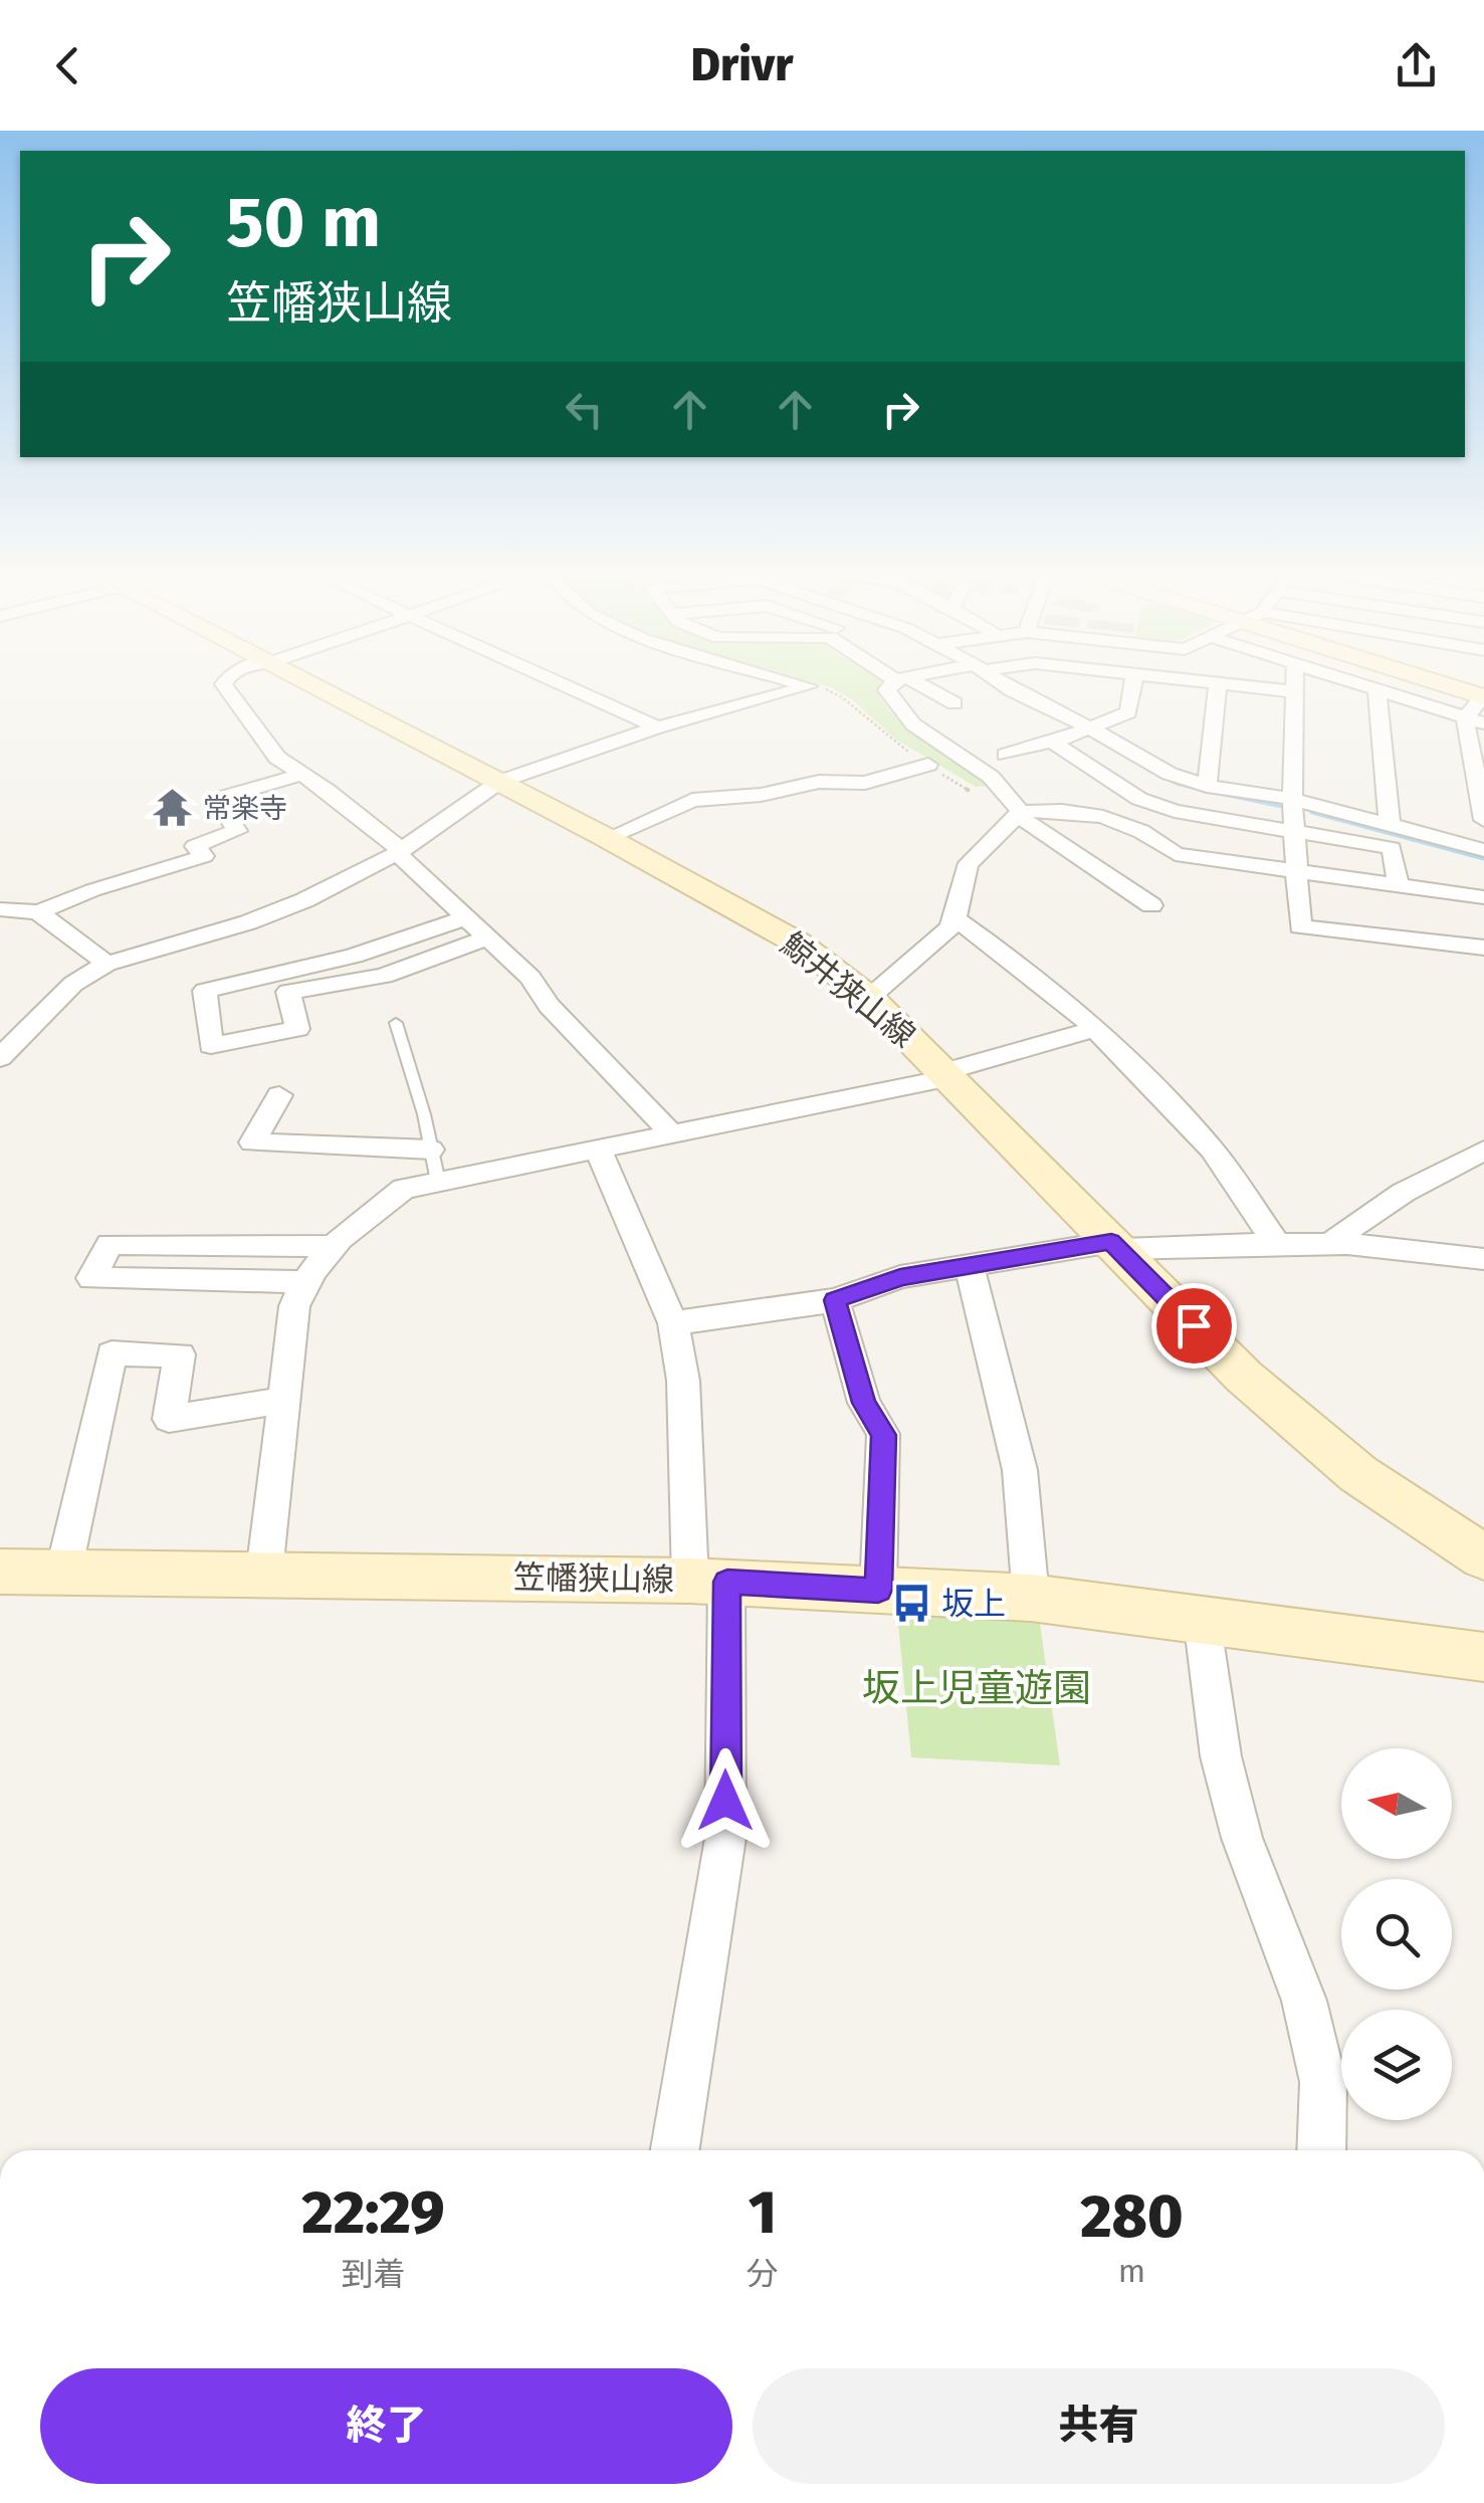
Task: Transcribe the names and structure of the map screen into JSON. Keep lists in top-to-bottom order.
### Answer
{
  "streets": {
    "main road": ["鯨井狭山線", "笠幡狭山線"]
  },
  "parks": ["坂上児童遊園"],
  "places": {
    "temple": ["常楽寺"],
    "bus stop": ["坂上"]
  },
  "north": "left",
  "page": {
    "header": "Drivr",
    "turn": ["50 m", "笠幡狭山線"],
    "eta": [
      "22:29",
      "到着",
      "1",
      "分",
      "280",
      "m"
    ],
    "buttons": ["終了", "共有"]
  }
}
